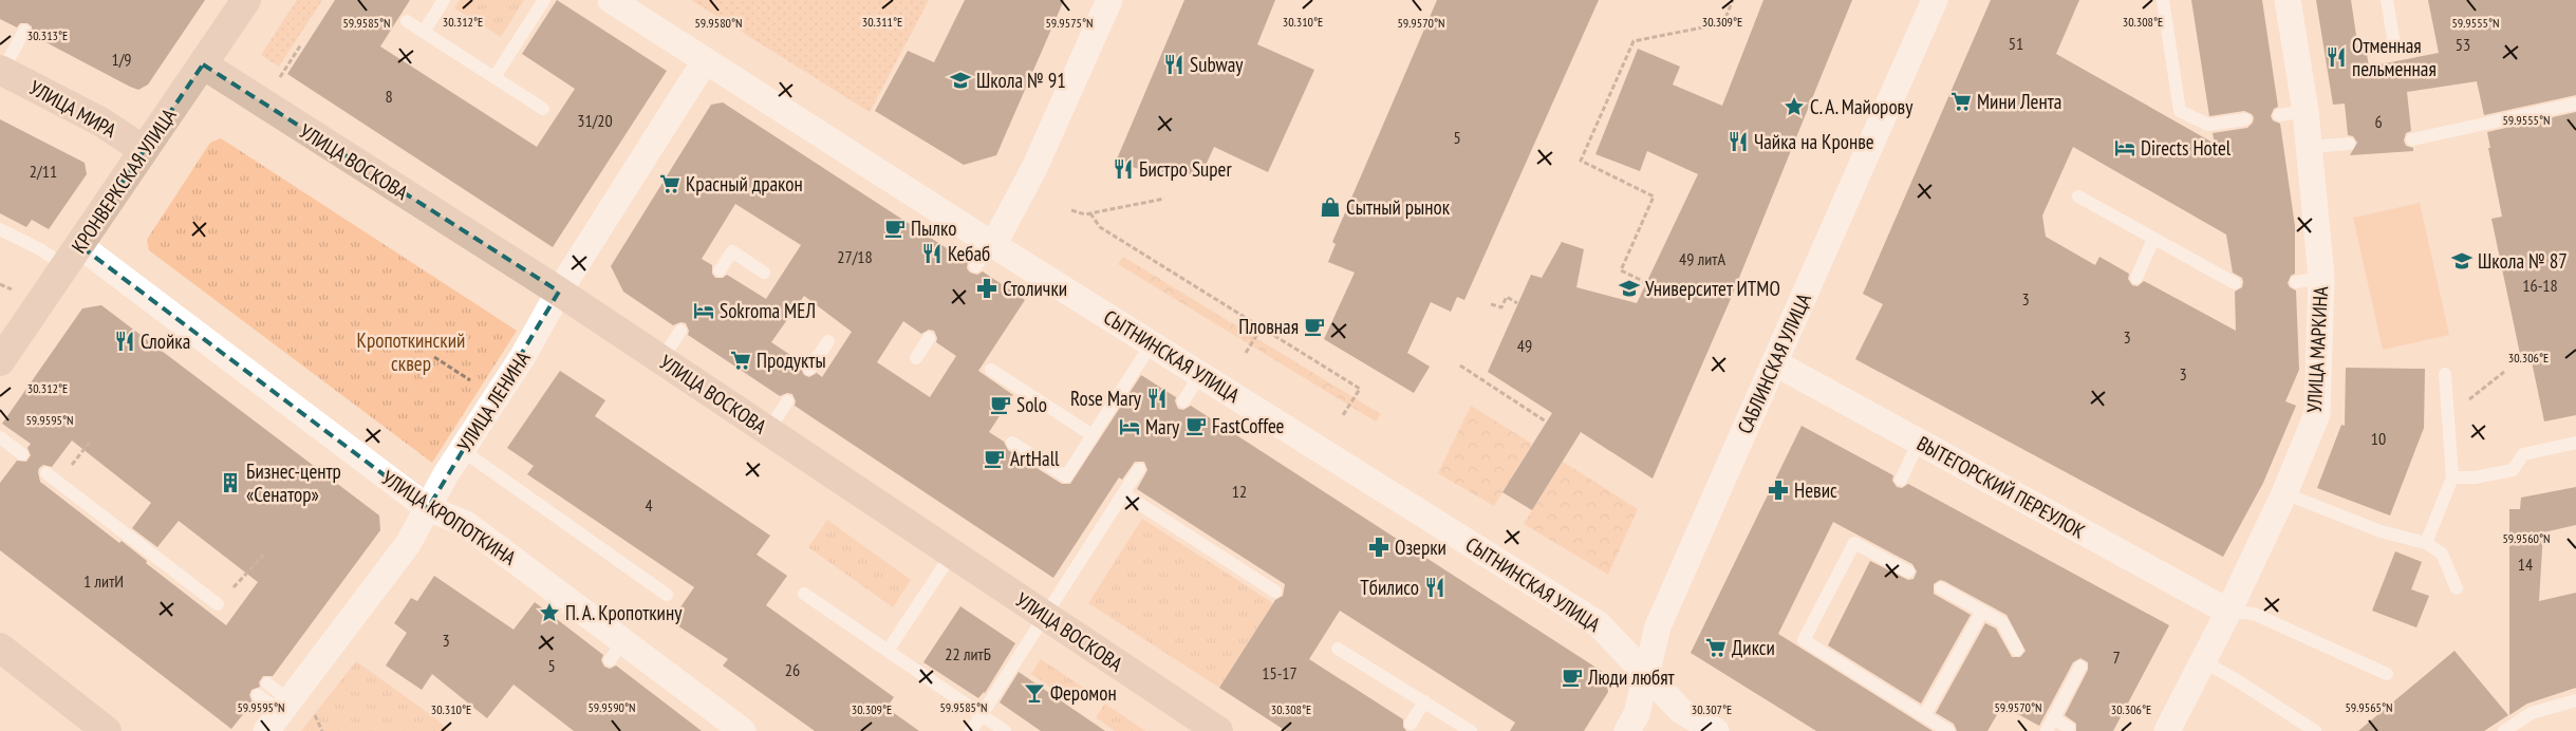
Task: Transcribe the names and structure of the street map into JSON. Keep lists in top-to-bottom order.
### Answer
{
  "streets": {
    "street": [
      "УЛИЦА МИРА",
      "УЛИЦА ВОСКОВА",
      "КРОНВЕРКСКАЯ УЛИЦА",
      "УЛИЦА МАРКИНА",
      "СЫТНИНСКАЯ УЛИЦА",
      "САБЛИНСКАЯ УЛИЦА",
      "УЛИЦА ЛЕНИНА",
      "ВЫТЕГОРСКИЙ ПЕРЕУЛОК",
      "УЛИЦА КРОПОТКИНА"
    ]
  },
  "crossings": [
    ["УЛИЦА МИРА", "КРОНВЕРКСКАЯ УЛИЦА"],
    ["УЛИЦА ВОСКОВА", "КРОНВЕРКСКАЯ УЛИЦА"],
    ["УЛИЦА ВОСКОВА", "УЛИЦА ЛЕНИНА"],
    ["КРОНВЕРКСКАЯ УЛИЦА", "УЛИЦА КРОПОТКИНА"],
    ["УЛИЦА МАРКИНА", "ВЫТЕГОРСКИЙ ПЕРЕУЛОК"],
    ["СЫТНИНСКАЯ УЛИЦА", "САБЛИНСКАЯ УЛИЦА"],
    ["СЫТНИНСКАЯ УЛИЦА", "УЛИЦА ЛЕНИНА"],
    ["САБЛИНСКАЯ УЛИЦА", "ВЫТЕГОРСКИЙ ПЕРЕУЛОК"],
    ["УЛИЦА ЛЕНИНА", "УЛИЦА КРОПОТКИНА"]
  ],
  "parks": ["Кропоткинский сквер"],
  "places": {
    "restaurant": [
      "Отменная пельменная",
      "Subway",
      "Чайка на Кронве",
      "Бистро Super",
      "Кебаб",
      "Слойка",
      "Rose Mary",
      "Тбилисо"
    ],
    "school or university": ["Школа № 91", "Школа № 87", "Университет ИТМО"],
    "supermarket": [
      "Мини Лента",
      "Красный дракон",
      "Продукты",
      "Дикси"
    ],
    "place": ["С. А. Майорову", "П. А. Кропоткину"],
    "hotel": ["Directs Hotel", "Sokroma МЕЛ", "Mary"],
    "shop": ["Сытный рынок"],
    "cafe": [
      "Пылко",
      "Пловная",
      "Solo",
      "FastCoffee",
      "ArtHall",
      "Люди любят"
    ],
    "pharmacy": ["Столички", "Невис", "Озерки"],
    "building": ["Бизнес-центр «Сенатор»"],
    "bar": ["Феромон"]
  },
  "house_numbers": [
    "51",
    "53",
    "1/9",
    "8",
    "31/20",
    "6",
    "5",
    "2/11",
    "27/18",
    "49 литА",
    "16-18",
    "3",
    "3",
    "49",
    "3",
    "10",
    "12",
    "4",
    "14",
    "1 литИ",
    "3",
    "22 литБ",
    "7",
    "5",
    "26",
    "15-17"
  ],
  "coordinates": [
    "30.311°E",
    "30.308°E",
    "30.312°E",
    "30.310°E",
    "30.309°E",
    "59.9570°N",
    "59.9585°N",
    "59.9580°N",
    "59.9575°N",
    "59.9555°N",
    "30.313°E",
    "30.306°E",
    "59.9595°N",
    "59.9560°N",
    "59.9590°N",
    "59.9565°N",
    "30.307°E"
  ]
}
